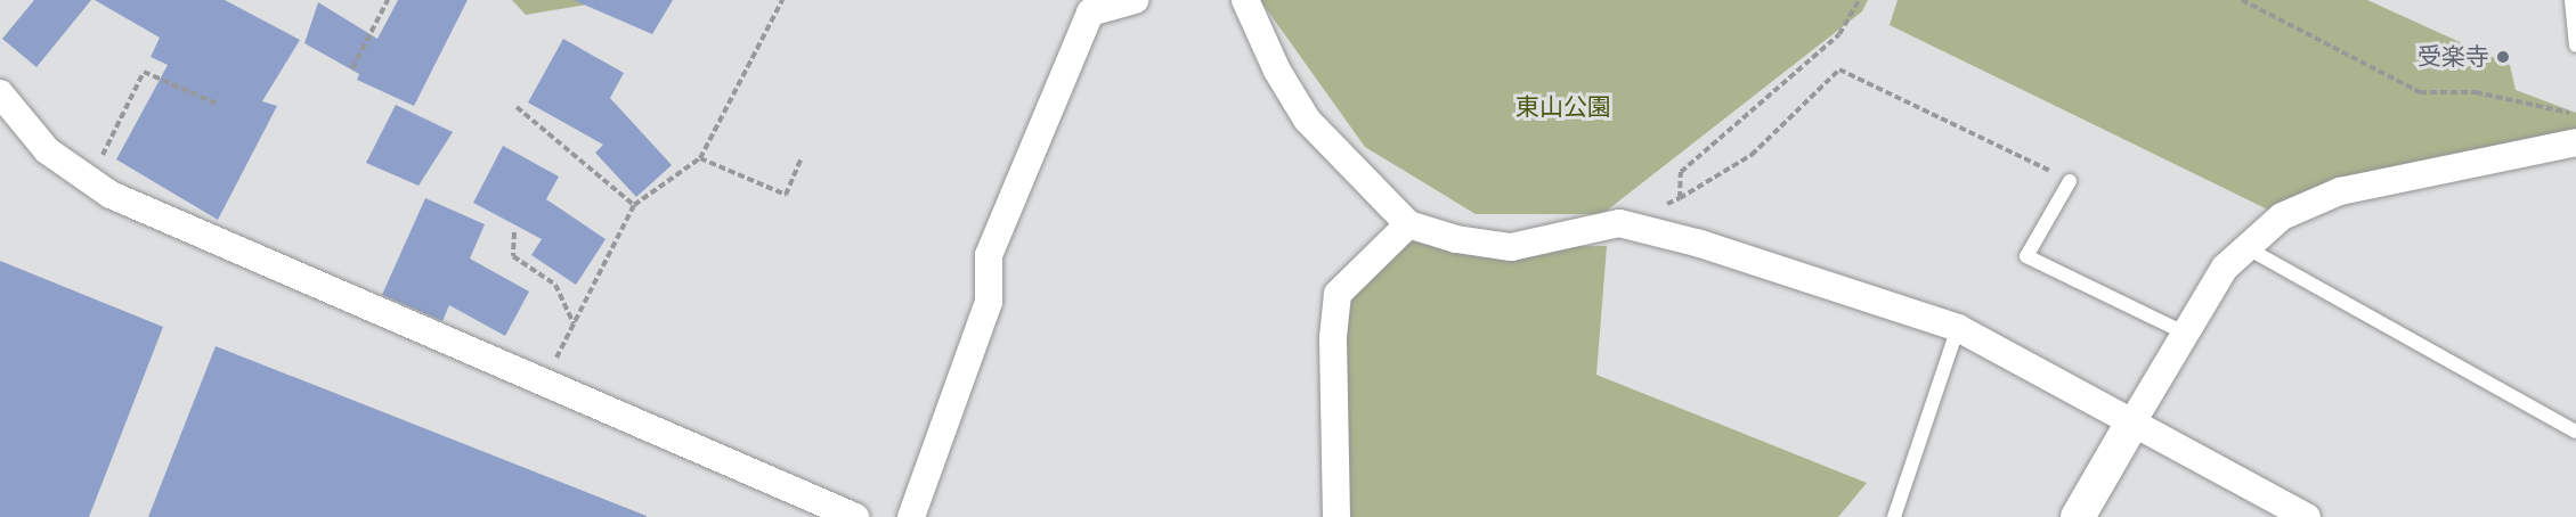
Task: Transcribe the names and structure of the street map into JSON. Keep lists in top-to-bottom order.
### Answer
{
  "parks": ["東山公園"],
  "places": ["受楽寺"]
}
